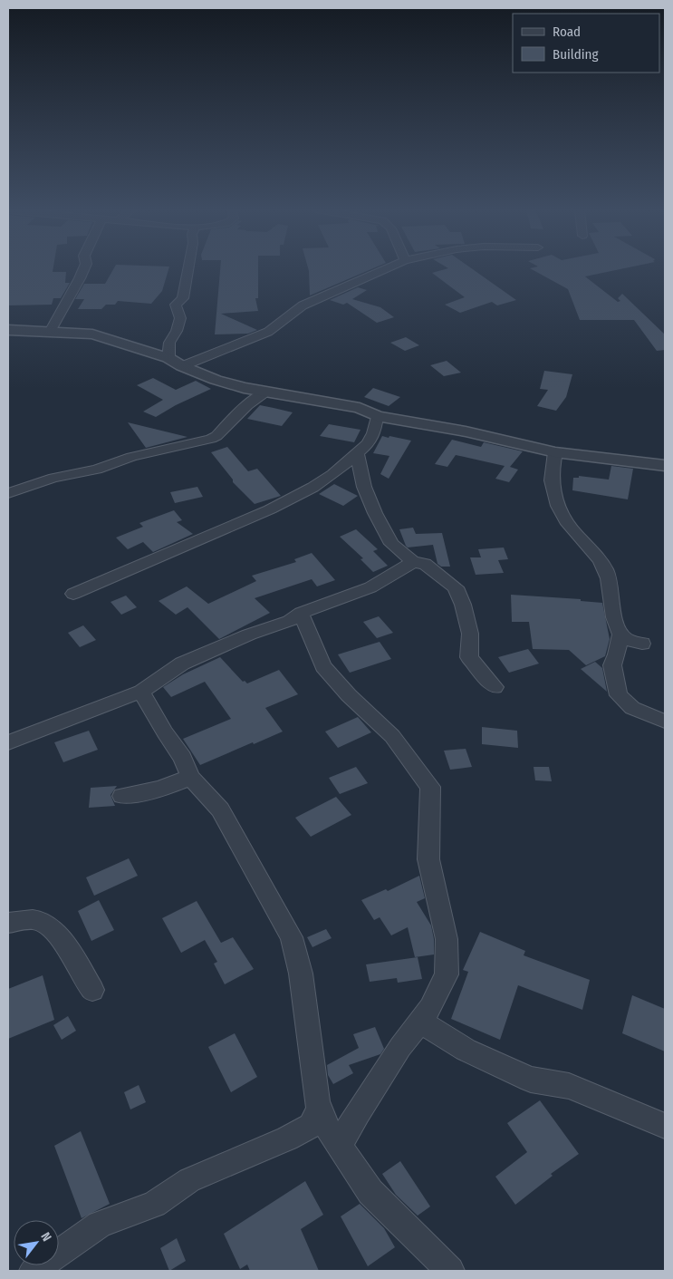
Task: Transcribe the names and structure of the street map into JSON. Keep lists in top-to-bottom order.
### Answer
{
  "legend": ["Road", "Building"],
  "north": "top right"
}
